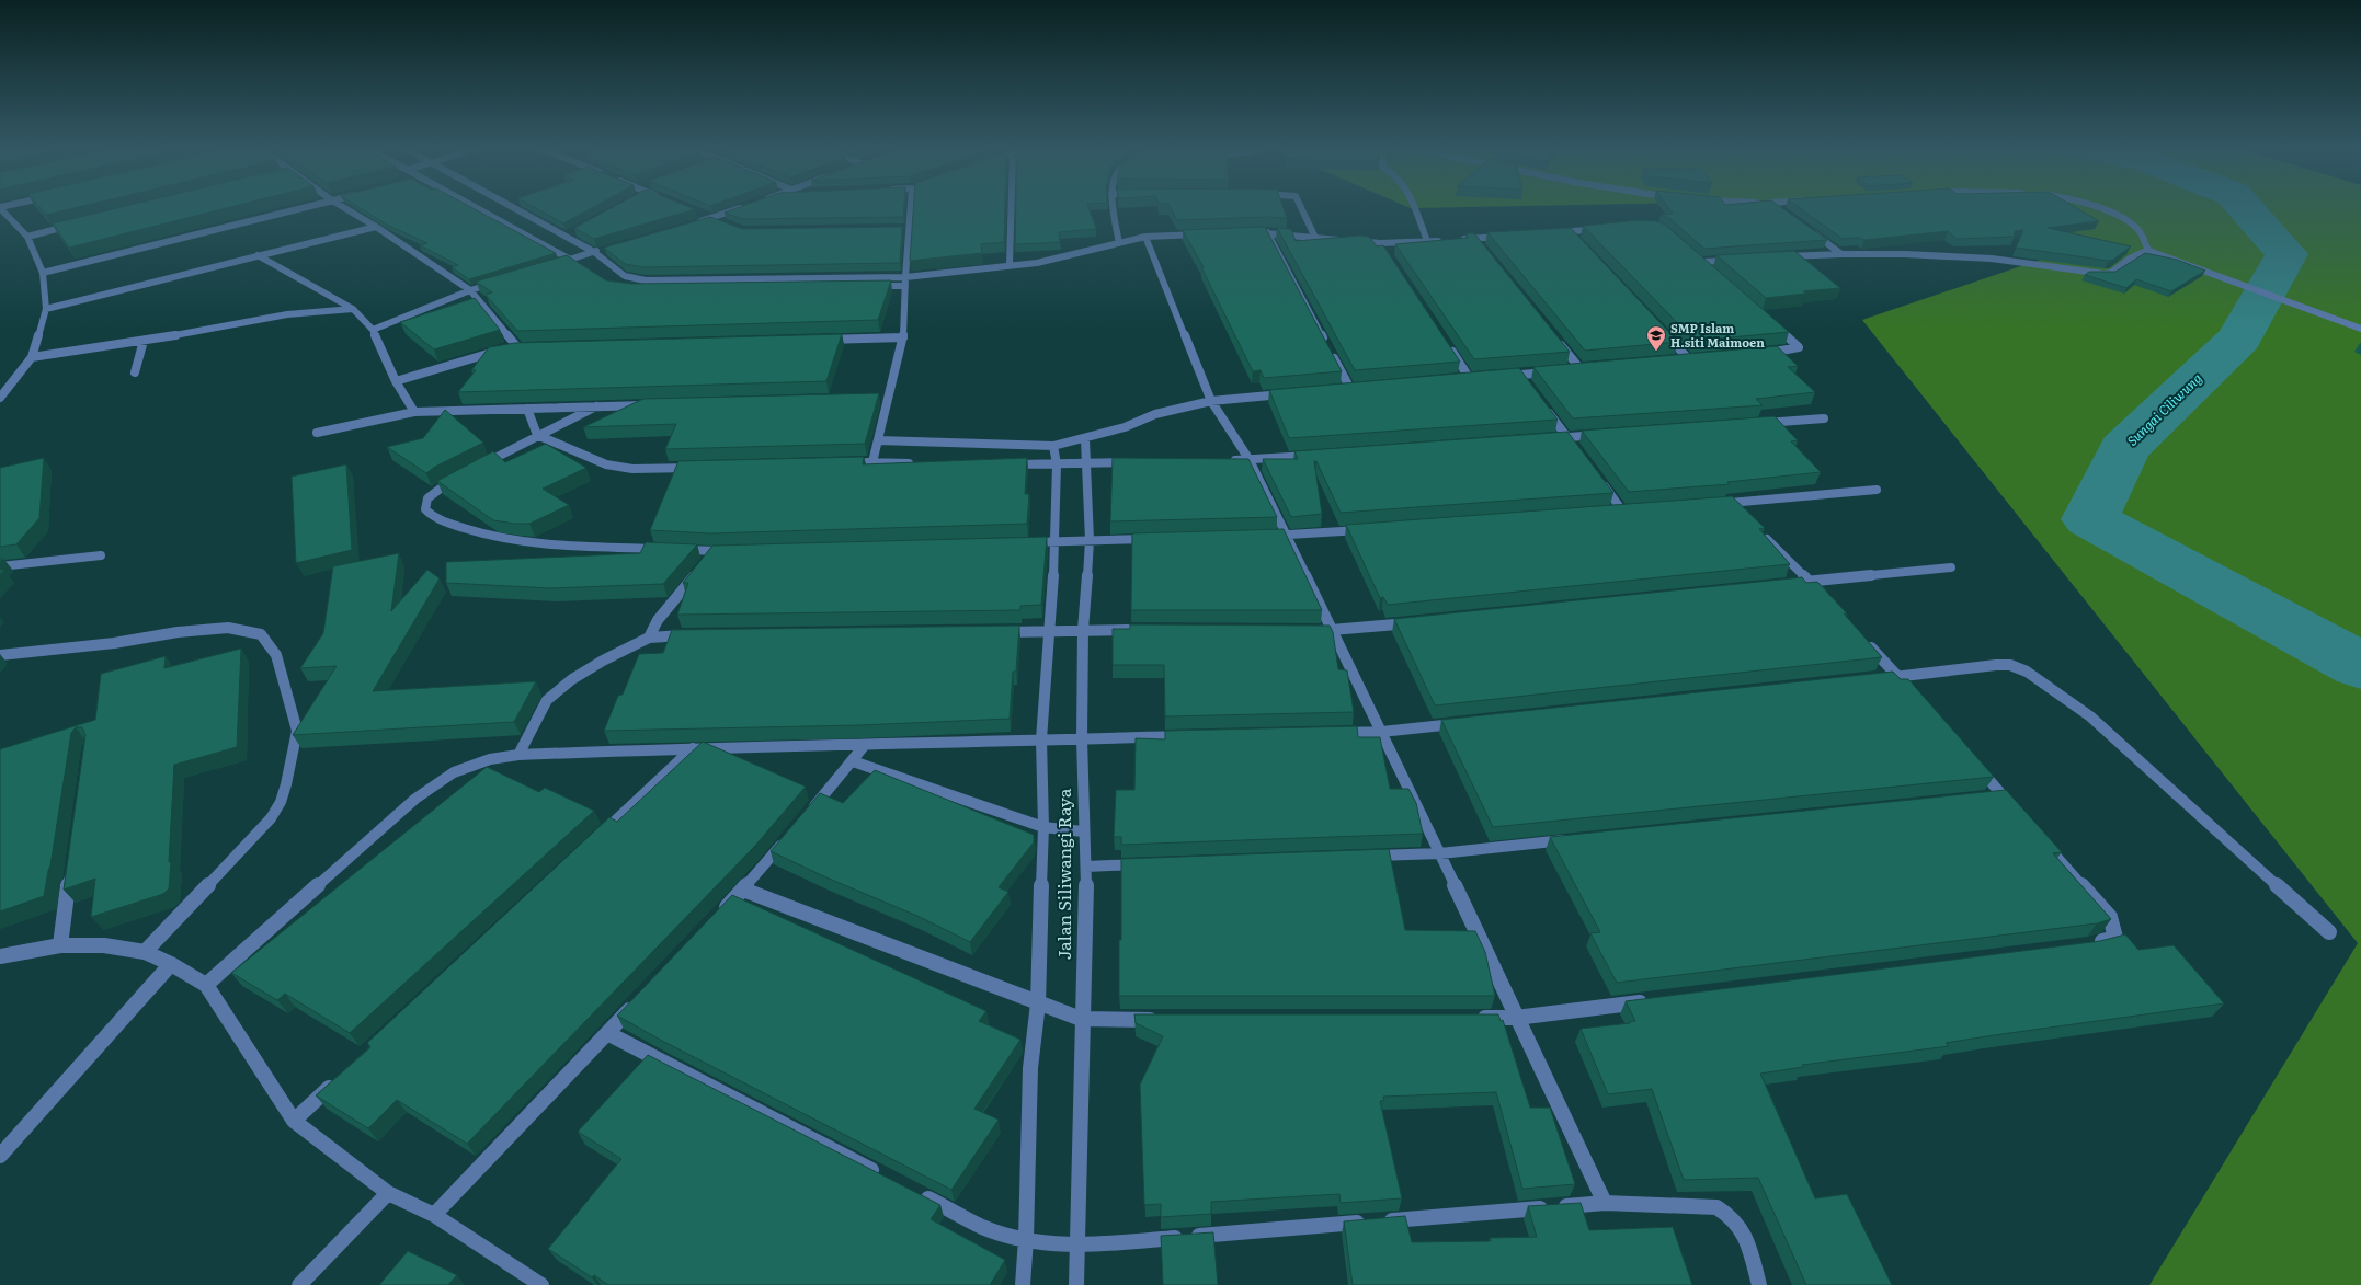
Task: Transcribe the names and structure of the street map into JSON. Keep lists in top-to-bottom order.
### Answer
{
  "streets": {
    "street": ["Jalan Siliwangi Raya"]
  },
  "water": ["Sungai Ciliwung"],
  "places": {
    "school or university": ["SMP Islam H.siti Maimoen"]
  }
}
